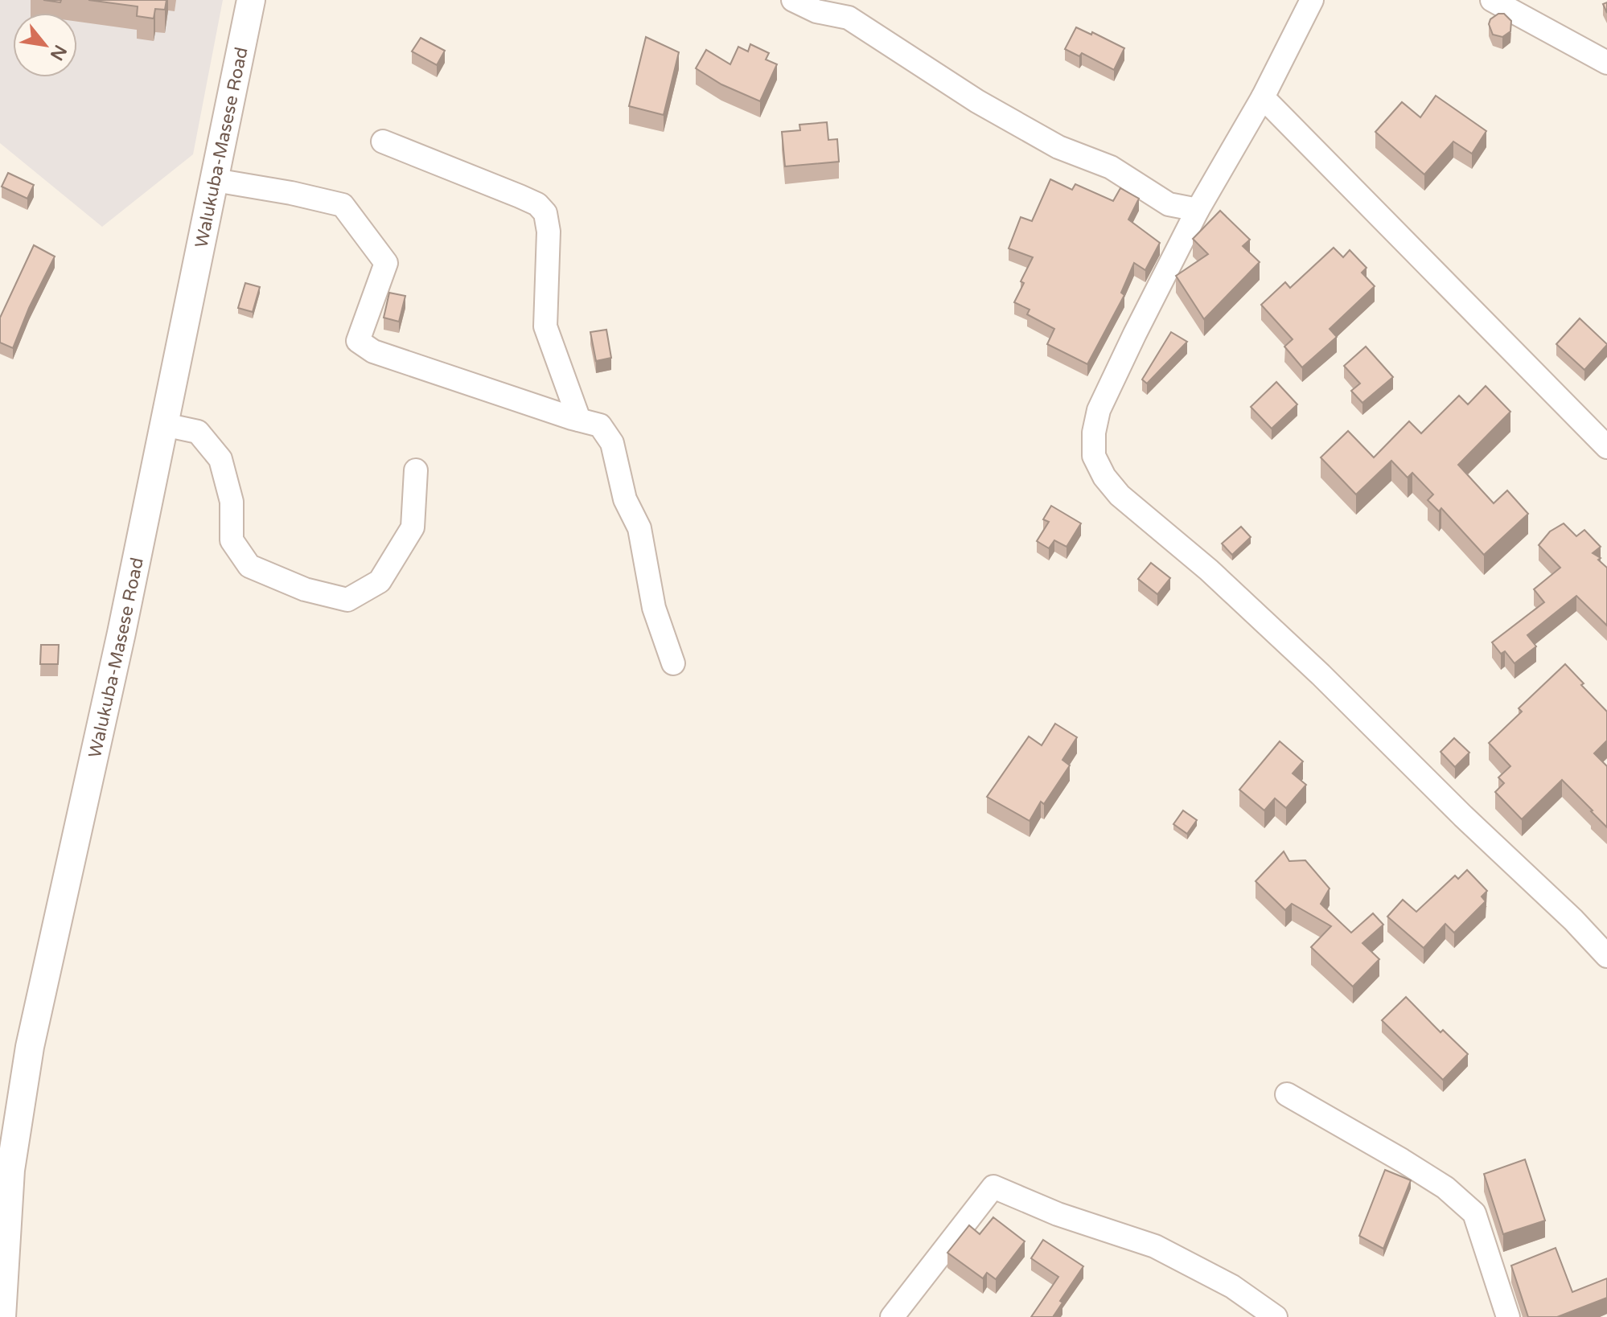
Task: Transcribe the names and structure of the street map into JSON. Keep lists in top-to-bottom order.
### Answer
{
  "streets": {
    "street": ["Walukuba-Masese Road"]
  },
  "north": "bottom right"
}
